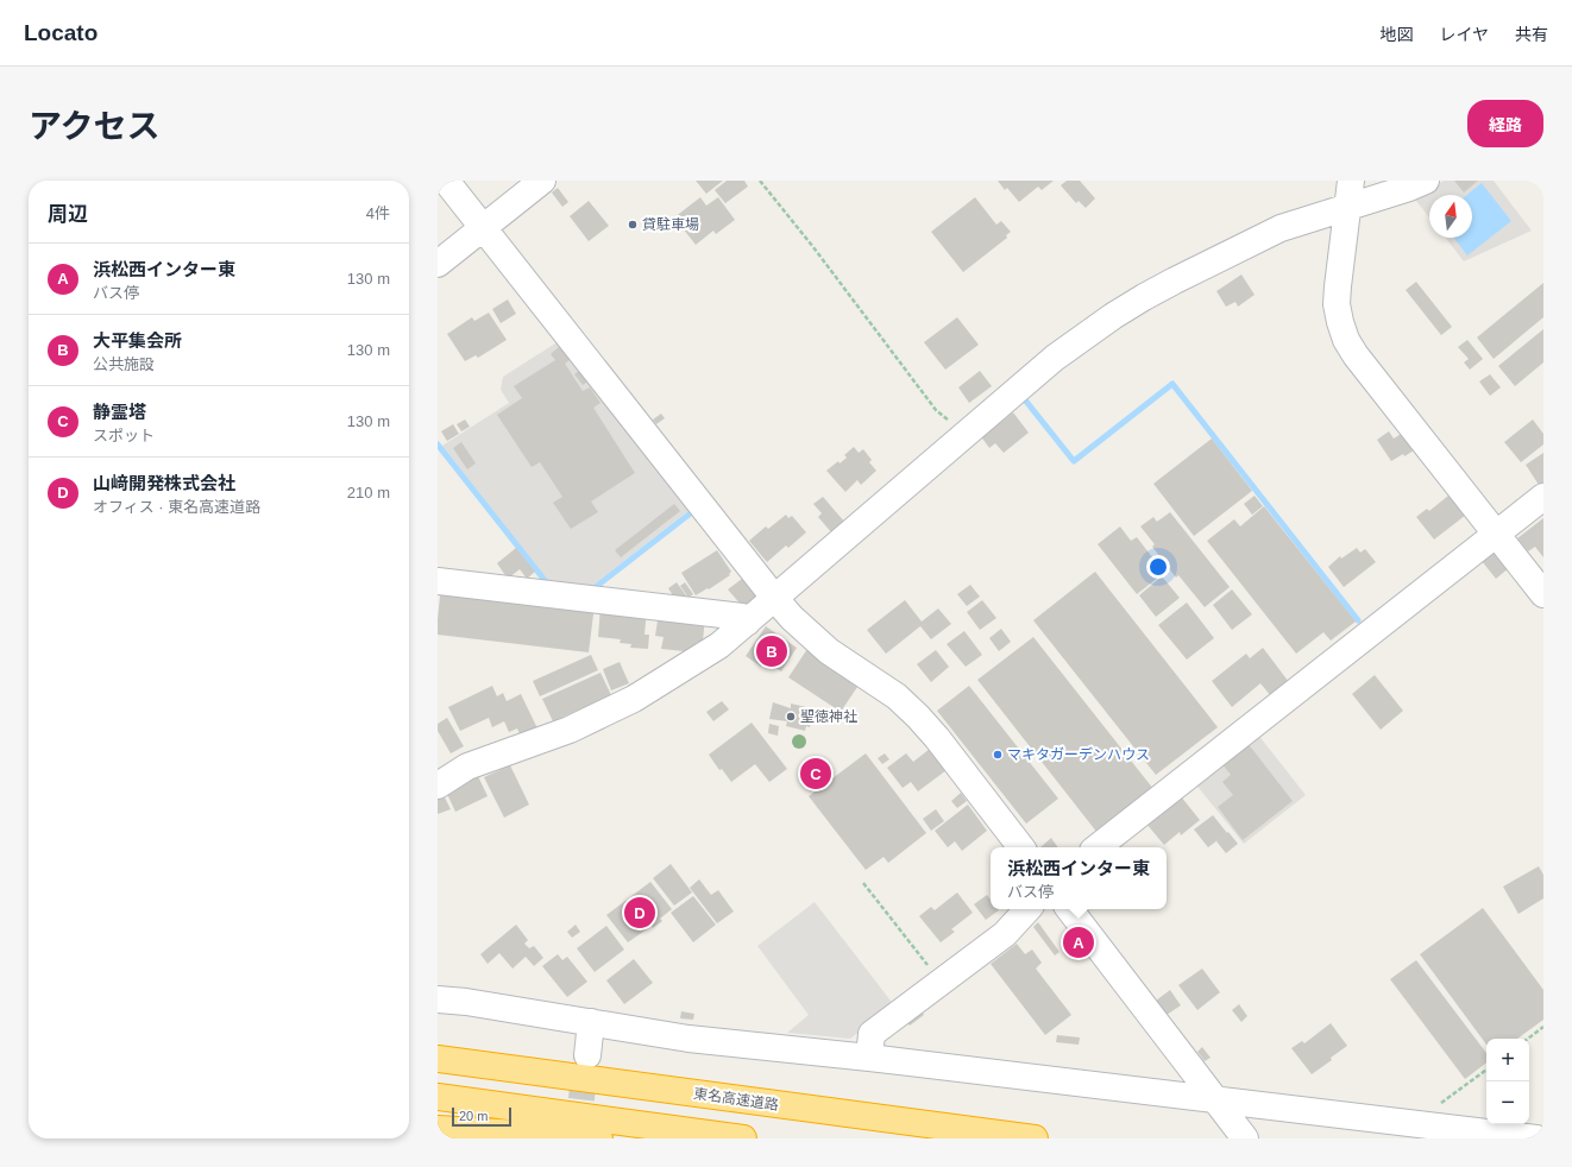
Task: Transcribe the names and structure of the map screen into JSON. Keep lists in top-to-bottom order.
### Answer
{
  "streets": {
    "highway": ["東名高速道路"]
  },
  "places": ["貸駐車場", "聖徳神社", "マキタガーデンハウス"],
  "scale_bar": "20 m",
  "north": "top",
  "page": {
    "header": "Locato",
    "nav": ["地図", "レイヤ", "共有"],
    "title": "アクセス",
    "buttons": "経路",
    "heading": ["周辺", "4件"],
    "list": [
      {
        "mark": "A",
        "name": "浜松西インター東",
        "note": "バス停",
        "value": "130 m"
      },
      {
        "mark": "B",
        "name": "大平集会所",
        "note": "公共施設",
        "value": "130 m"
      },
      {
        "mark": "C",
        "name": "静霊塔",
        "note": "スポット",
        "value": "130 m"
      },
      {
        "mark": "D",
        "name": "山﨑開発株式会社",
        "note": "オフィス · 東名高速道路",
        "value": "210 m"
      }
    ],
    "pins": [
      "B",
      "C",
      "D",
      "A"
    ],
    "popup": ["浜松西インター東", "バス停"],
    "map_buttons": ["+", "−"],
    "scale": "20 m"
  }
}
